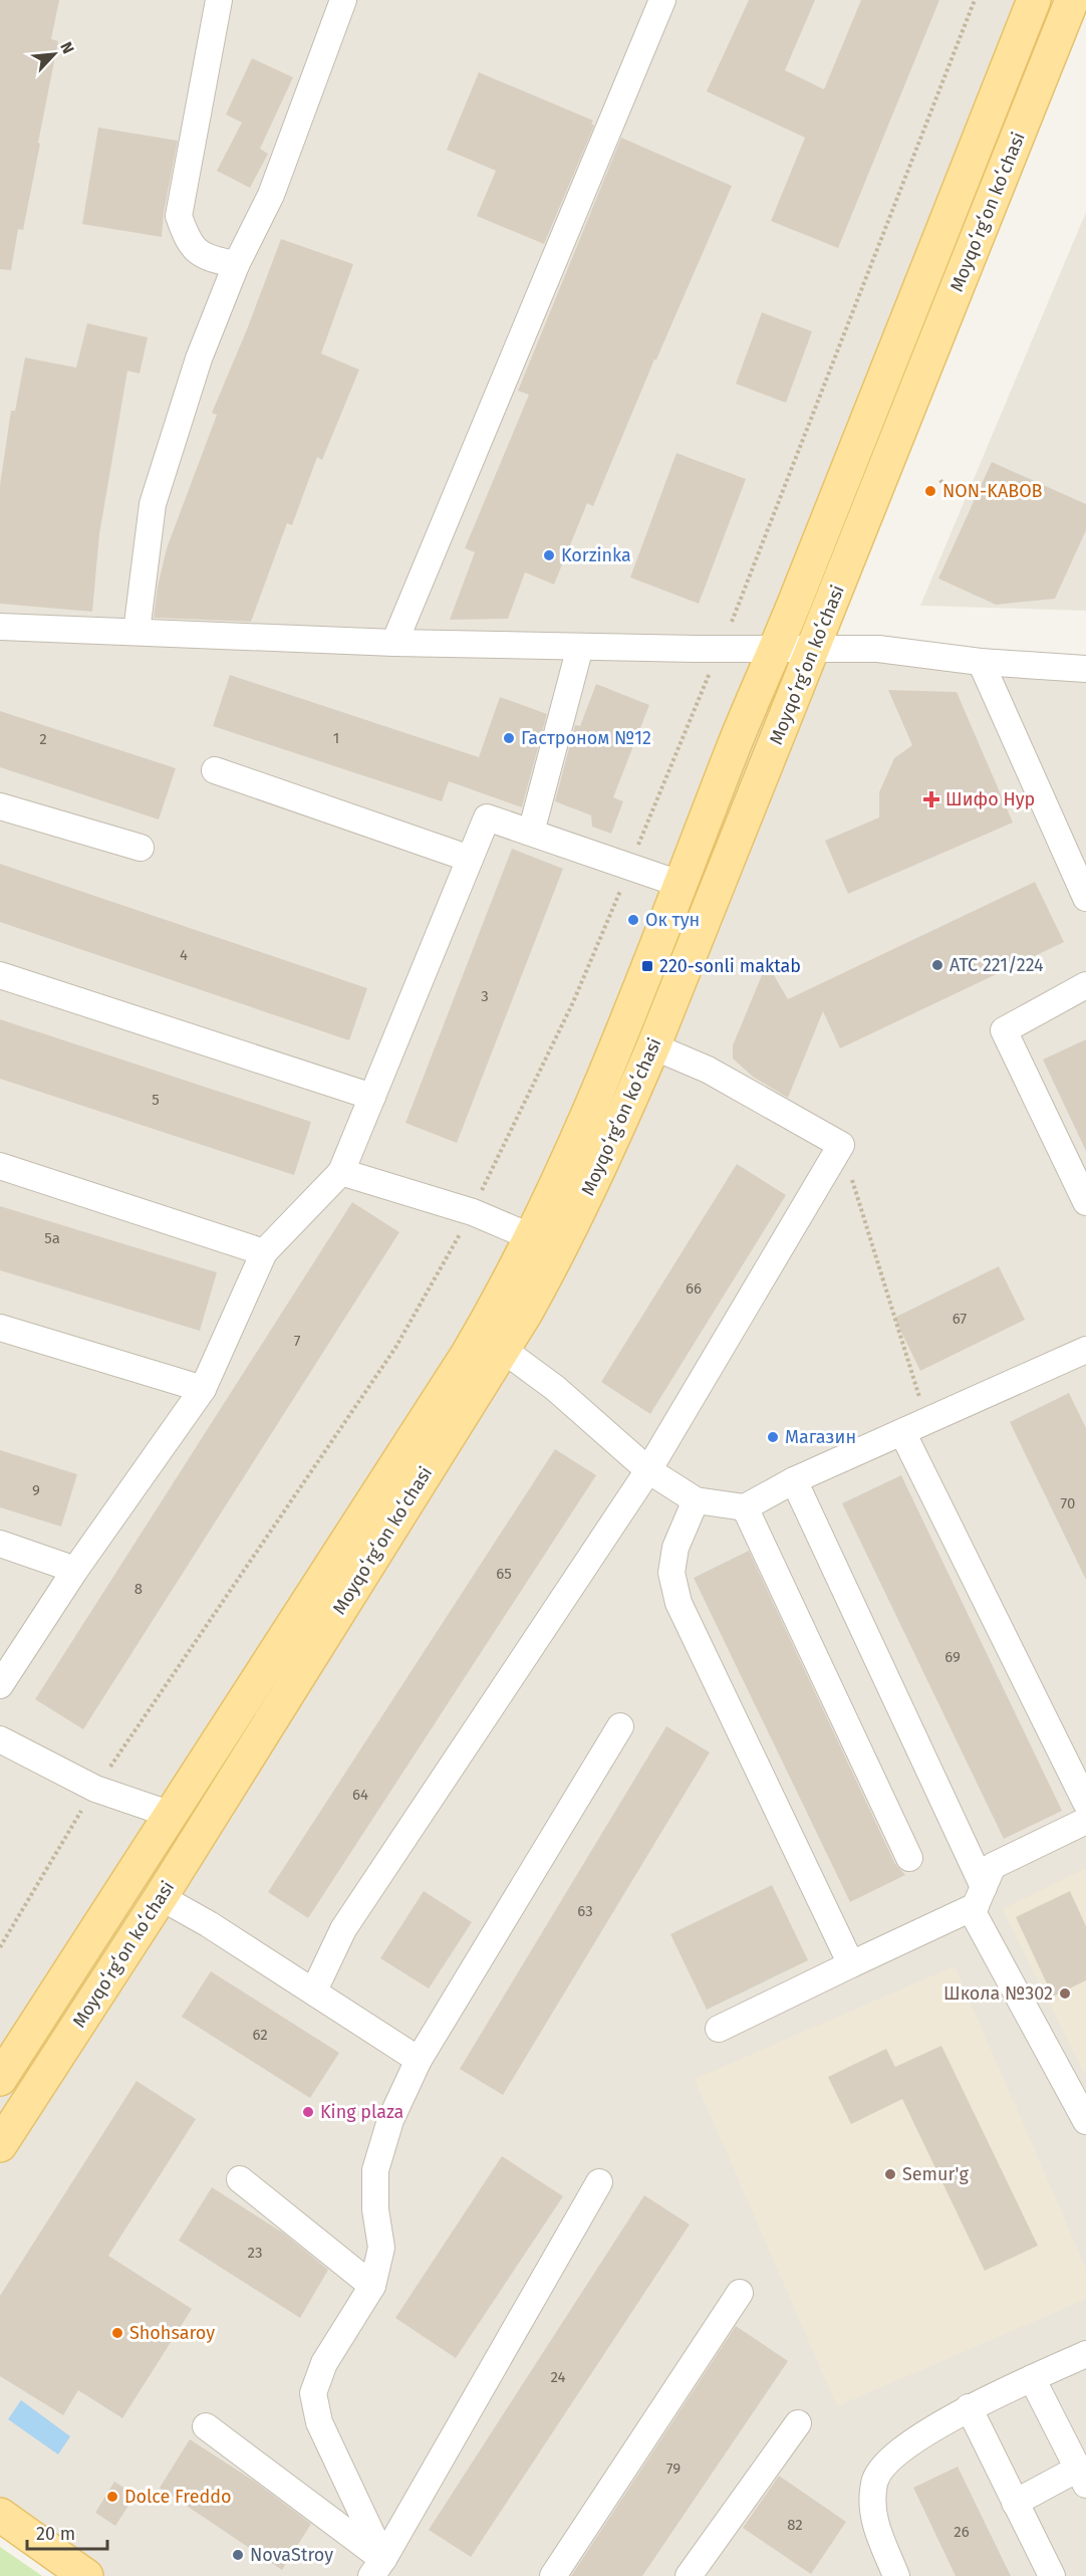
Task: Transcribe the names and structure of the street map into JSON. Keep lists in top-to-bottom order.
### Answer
{
  "streets": {
    "main road": ["Moyqoʻrgʻon koʻchasi"]
  },
  "places": {
    "other": [
      "NON-KABOB",
      "Korzinka",
      "Гастроном №12",
      "Ок тун",
      "АТС 221/224",
      "Магазин",
      "Школа №302",
      "King plaza",
      "Semur'g",
      "Shohsaroy",
      "Dolce Freddo",
      "NovaStroy"
    ],
    "health": ["Шифо Нур"],
    "transit": ["220-sonli maktab"]
  },
  "house_numbers": [
    "1",
    "2",
    "4",
    "3",
    "5",
    "5а",
    "66",
    "67",
    "7",
    "9",
    "70",
    "65",
    "8",
    "69",
    "64",
    "63",
    "62",
    "23",
    "24",
    "79",
    "82",
    "26"
  ],
  "scale_bar": "20 m",
  "north": "top right"
}
